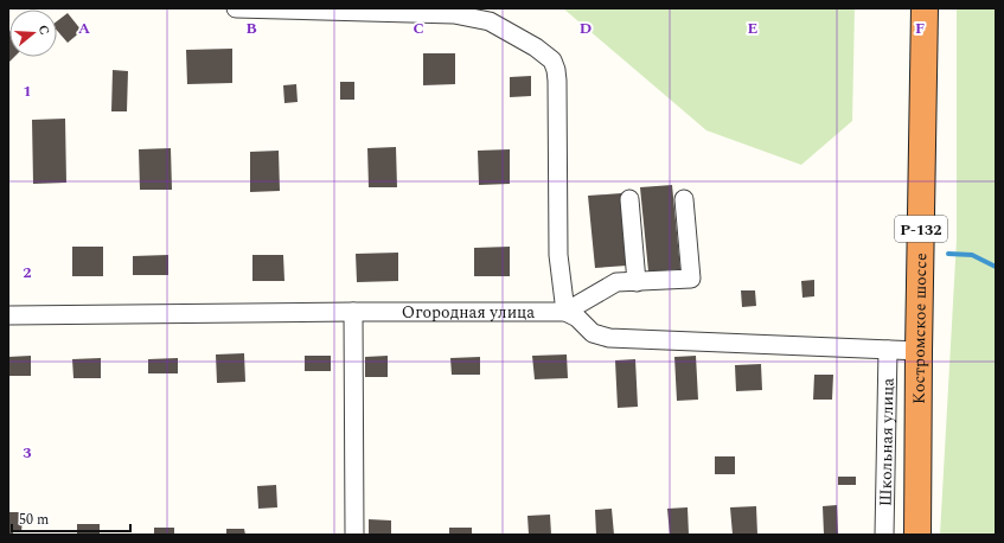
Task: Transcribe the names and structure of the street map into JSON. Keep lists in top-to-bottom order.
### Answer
{
  "streets": {
    "highway": ["Р-132", "Костромское шоссе"],
    "street": ["Огородная улица", "Школьная улица"]
  },
  "scale_bar": "50 m",
  "north": "right",
  "grid": {
    "columns": [
      "A",
      "B",
      "C",
      "D",
      "E",
      "F"
    ],
    "rows": ["1", "2", "3"]
  }
}
